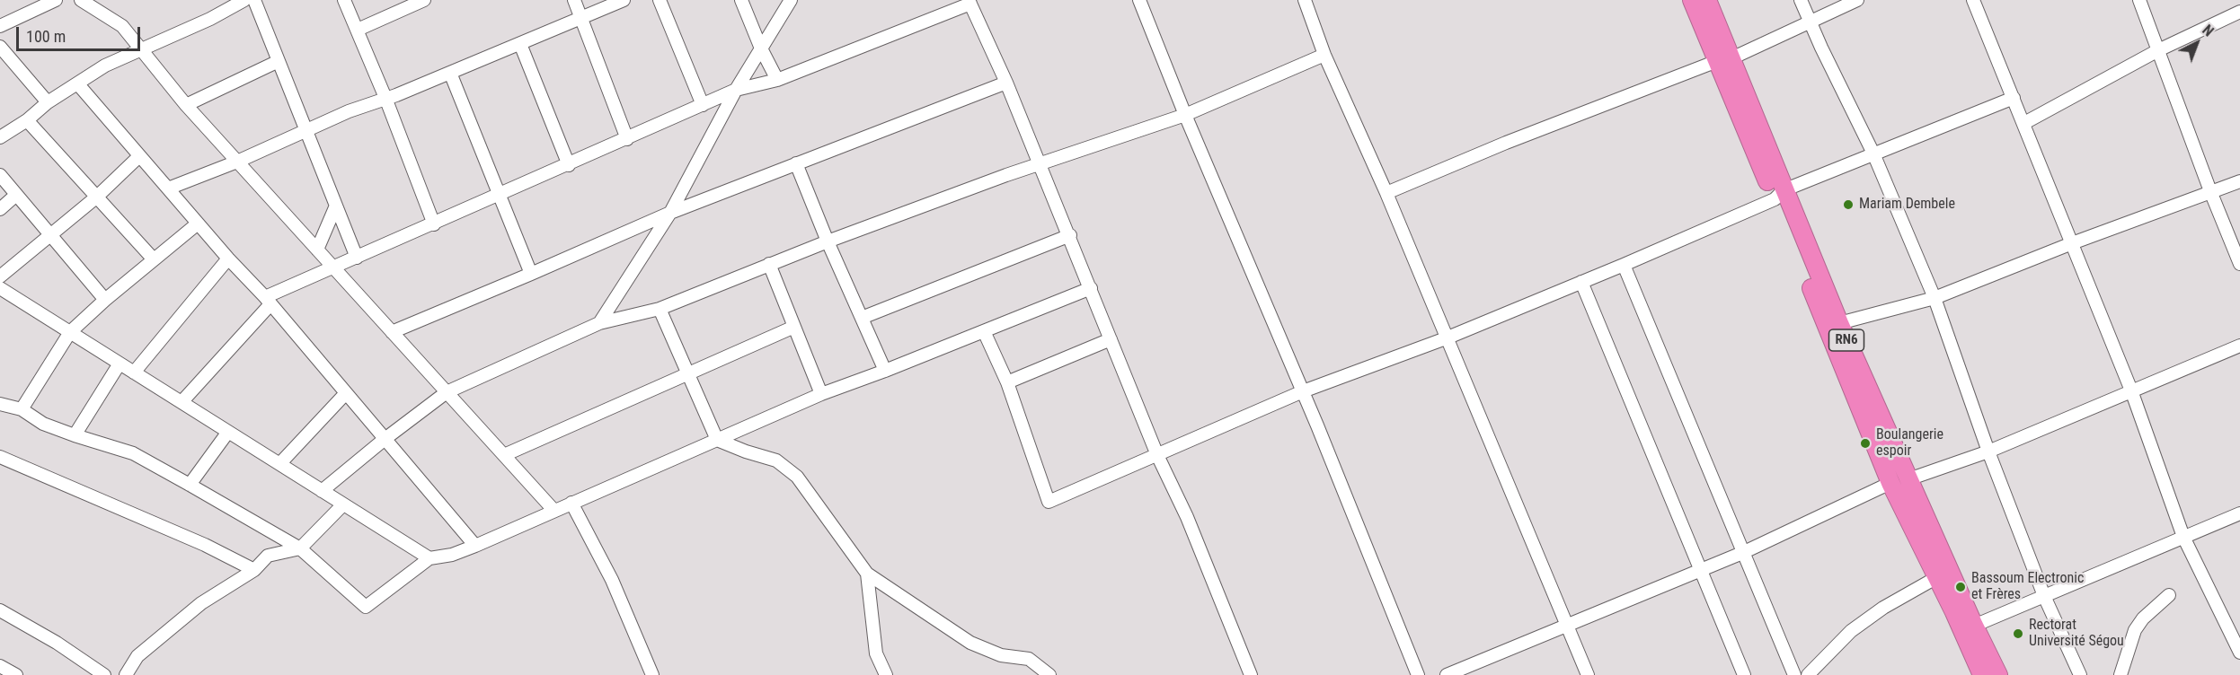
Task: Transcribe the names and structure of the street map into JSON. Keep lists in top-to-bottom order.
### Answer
{
  "streets": {
    "highway": ["RN6"]
  },
  "places": [
    "Mariam Dembele",
    "Boulangerie espoir",
    "Bassoum Electronic et Frères",
    "Rectorat Université Ségou"
  ],
  "scale_bar": "100 m",
  "north": "top right"
}
